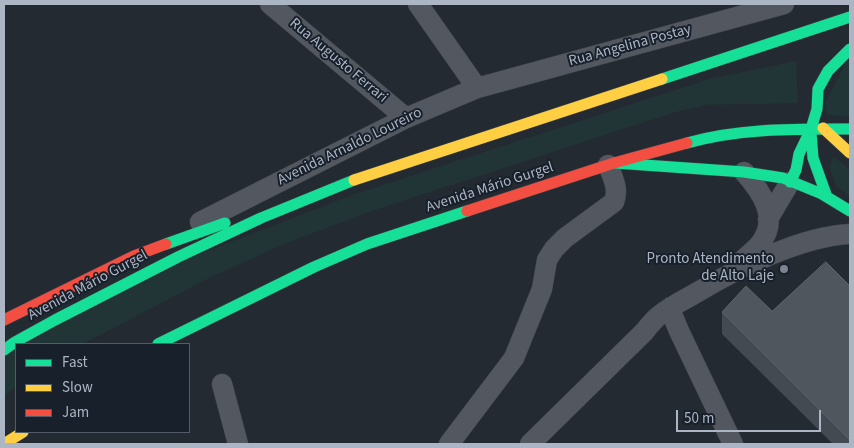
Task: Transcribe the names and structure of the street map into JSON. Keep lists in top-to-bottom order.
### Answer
{
  "streets": {
    "main road": ["Avenida Mário Gurgel"],
    "street": ["Rua Angelina Postay", "Rua Augusto Ferrari", "Avenida Arnaldo Loureiro"]
  },
  "crossings": [
    ["Rua Angelina Postay", "Avenida Arnaldo Loureiro"],
    ["Rua Augusto Ferrari", "Avenida Arnaldo Loureiro"],
    ["Avenida Arnaldo Loureiro", "Avenida Mário Gurgel"]
  ],
  "places": ["Pronto Atendimento de Alto Laje"],
  "legend": ["Fast", "Slow", "Jam"],
  "scale_bar": "50 m"
}
